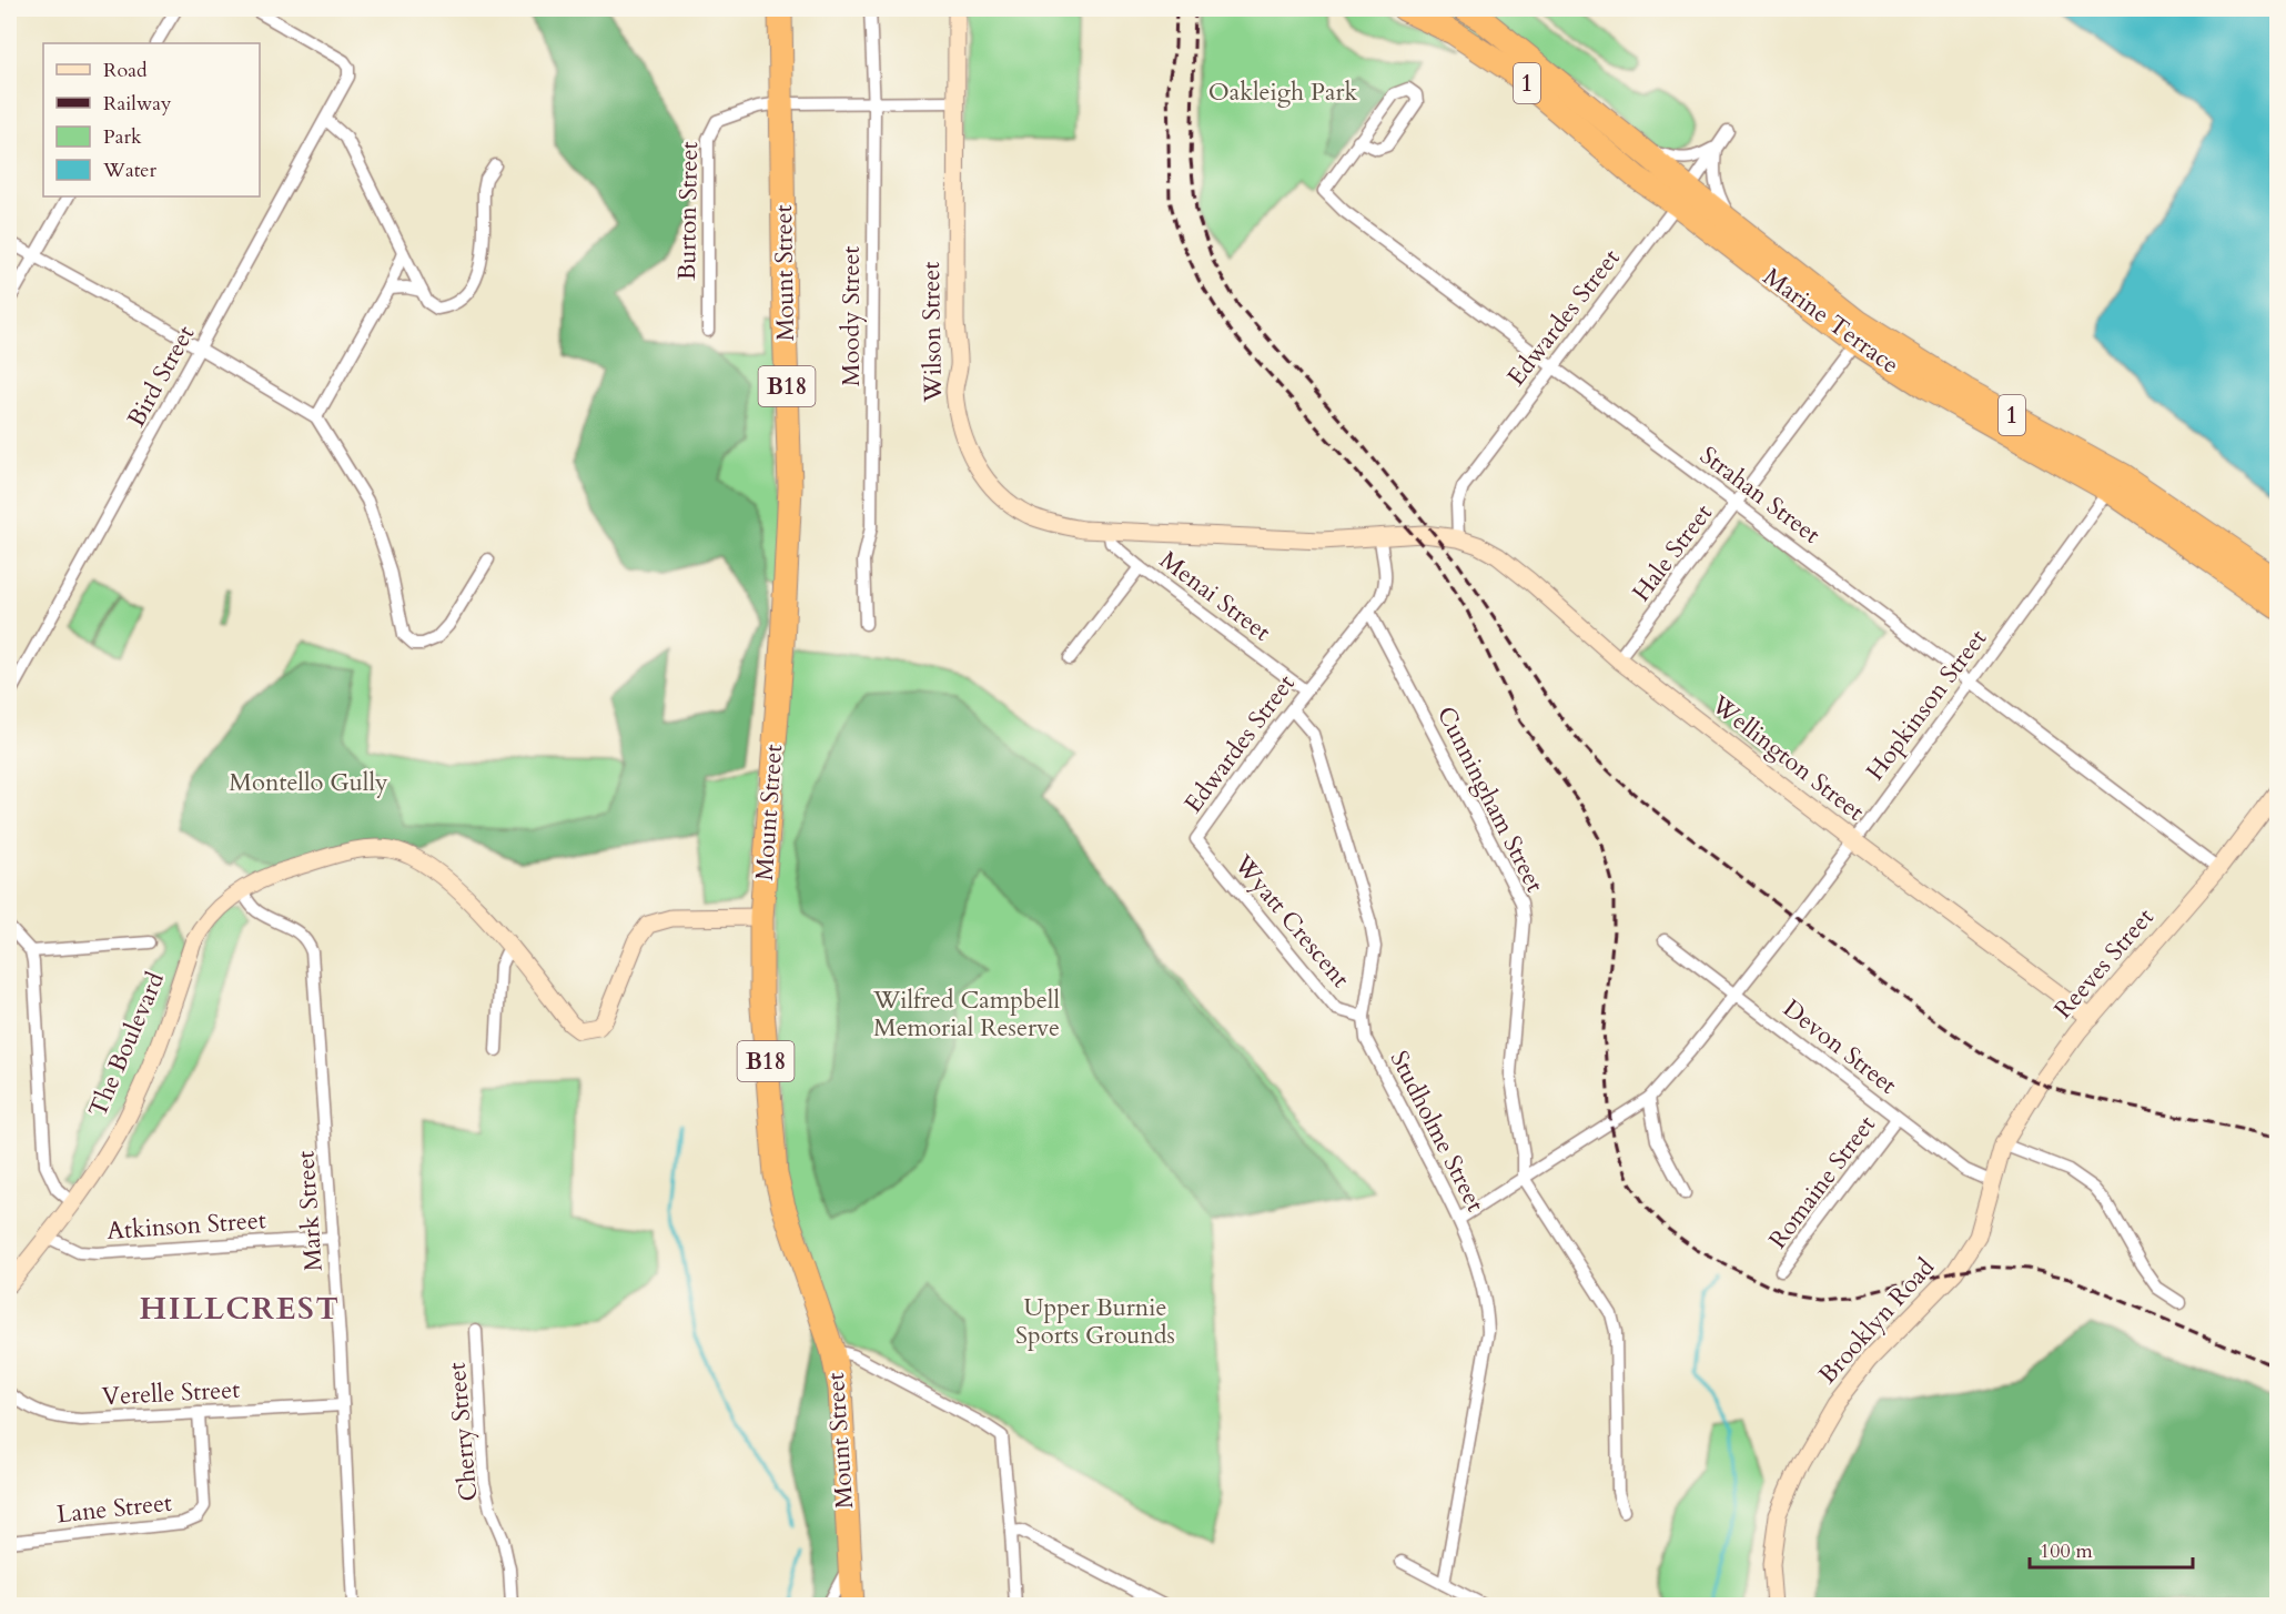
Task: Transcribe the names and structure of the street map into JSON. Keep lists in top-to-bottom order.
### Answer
{
  "streets": {
    "highway": [
      "1",
      "Mount Street",
      "Marine Terrace",
      "B18"
    ],
    "street": [
      "Burton Street",
      "Moody Street",
      "Edwardes Street",
      "Wilson Street",
      "Bird Street",
      "Strahan Street",
      "Hale Street",
      "Menai Street",
      "Hopkinson Street",
      "Wellington Street",
      "Cunningham Street",
      "Wyatt Crescent",
      "Reeves Street",
      "The Boulevard",
      "Devon Street",
      "Studholme Street",
      "Romaine Street",
      "Mark Street",
      "Atkinson Street",
      "Brooklyn Road",
      "Verelle Street",
      "Cherry Street",
      "Lane Street"
    ]
  },
  "crossings": [
    ["Burton Street", "Mount Street"],
    ["Burton Street", "Moody Street"],
    ["Burton Street", "Wilson Street"],
    ["Mount Street", "The Boulevard"],
    ["Edwardes Street", "Marine Terrace"],
    ["Edwardes Street", "Wilson Street"],
    ["Edwardes Street", "Strahan Street"],
    ["Edwardes Street", "Menai Street"],
    ["Edwardes Street", "Wellington Street"],
    ["Edwardes Street", "Cunningham Street"],
    ["Edwardes Street", "Wyatt Crescent"],
    ["Edwardes Street", "Studholme Street"],
    ["Marine Terrace", "Hale Street"],
    ["Marine Terrace", "Hopkinson Street"],
    ["Wilson Street", "Menai Street"],
    ["Wilson Street", "Wellington Street"],
    ["Strahan Street", "Hale Street"],
    ["Strahan Street", "Hopkinson Street"],
    ["Strahan Street", "Reeves Street"],
    ["Hale Street", "Wellington Street"],
    ["Hopkinson Street", "Wellington Street"],
    ["Hopkinson Street", "Cunningham Street"],
    ["Hopkinson Street", "Devon Street"],
    ["Hopkinson Street", "Studholme Street"],
    ["Wellington Street", "Reeves Street"],
    ["Wyatt Crescent", "Studholme Street"],
    ["Reeves Street", "Devon Street"],
    ["Reeves Street", "Brooklyn Road"],
    ["The Boulevard", "Mark Street"],
    ["The Boulevard", "Atkinson Street"],
    ["Devon Street", "Romaine Street"],
    ["Devon Street", "Brooklyn Road"],
    ["Mark Street", "Atkinson Street"],
    ["Mark Street", "Verelle Street"],
    ["Verelle Street", "Lane Street"]
  ],
  "districts": ["HILLCREST"],
  "parks": [
    "Oakleigh Park",
    "Montello Gully",
    "Wilfred Campbell Memorial Reserve",
    "Upper Burnie Sports Grounds"
  ],
  "legend": [
    "Road",
    "Railway",
    "Park",
    "Water"
  ],
  "scale_bar": "100 m"
}
